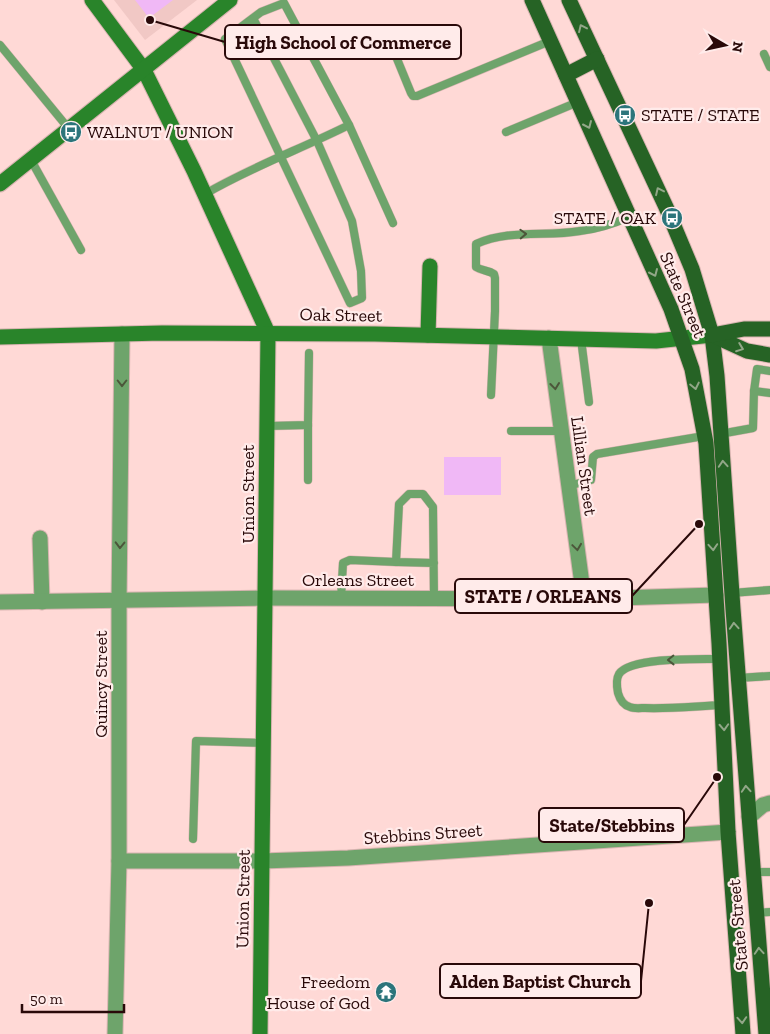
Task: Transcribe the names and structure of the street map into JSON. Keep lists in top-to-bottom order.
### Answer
{
  "streets": {
    "main road": ["State Street"],
    "street": [
      "Oak Street",
      "Lillian Street",
      "Union Street",
      "Orleans Street",
      "Quincy Street",
      "Stebbins Street"
    ]
  },
  "crossings": [
    ["State Street", "Oak Street"],
    ["State Street", "Orleans Street"],
    ["State Street", "Stebbins Street"],
    ["Oak Street", "Lillian Street"],
    ["Oak Street", "Union Street"],
    ["Oak Street", "Quincy Street"],
    ["Lillian Street", "Orleans Street"],
    ["Union Street", "Orleans Street"],
    ["Union Street", "Stebbins Street"],
    ["Orleans Street", "Quincy Street"],
    ["Quincy Street", "Stebbins Street"]
  ],
  "one_way": ["Lillian Street", "Quincy Street"],
  "places": {
    "other": [
      "High School of Commerce",
      "STATE / ORLEANS",
      "State/Stebbins",
      "Alden Baptist Church"
    ],
    "bus stop": ["STATE / STATE", "WALNUT / UNION", "STATE / OAK"],
    "temple": ["Freedom House of God"]
  },
  "scale_bar": "50 m",
  "north": "right"
}
